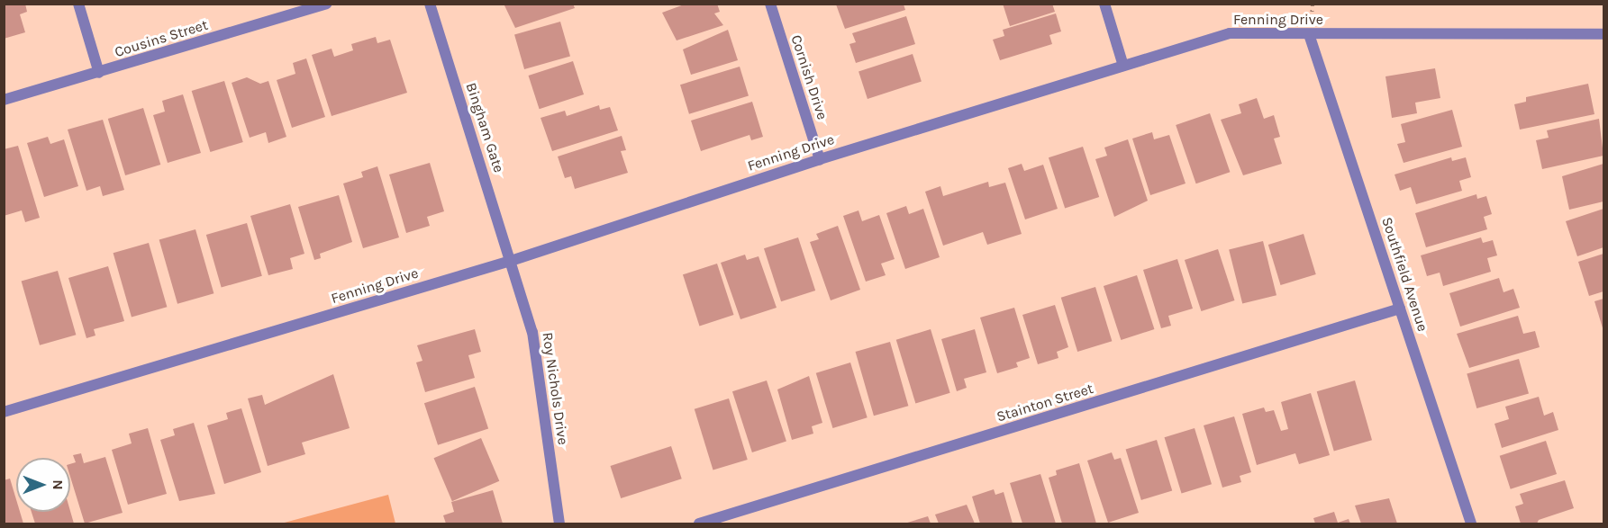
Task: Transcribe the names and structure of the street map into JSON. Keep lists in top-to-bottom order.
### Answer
{
  "streets": {
    "street": [
      "Fenning Drive",
      "Cousins Street",
      "Cornish Drive",
      "Bingham Gate",
      "Southfield Avenue",
      "Roy Nichols Drive",
      "Stainton Street"
    ]
  },
  "crossings": [
    ["Fenning Drive", "Cornish Drive"],
    ["Fenning Drive", "Bingham Gate"],
    ["Fenning Drive", "Southfield Avenue"],
    ["Fenning Drive", "Roy Nichols Drive"],
    ["Bingham Gate", "Roy Nichols Drive"],
    ["Southfield Avenue", "Stainton Street"]
  ],
  "north": "right"
}
